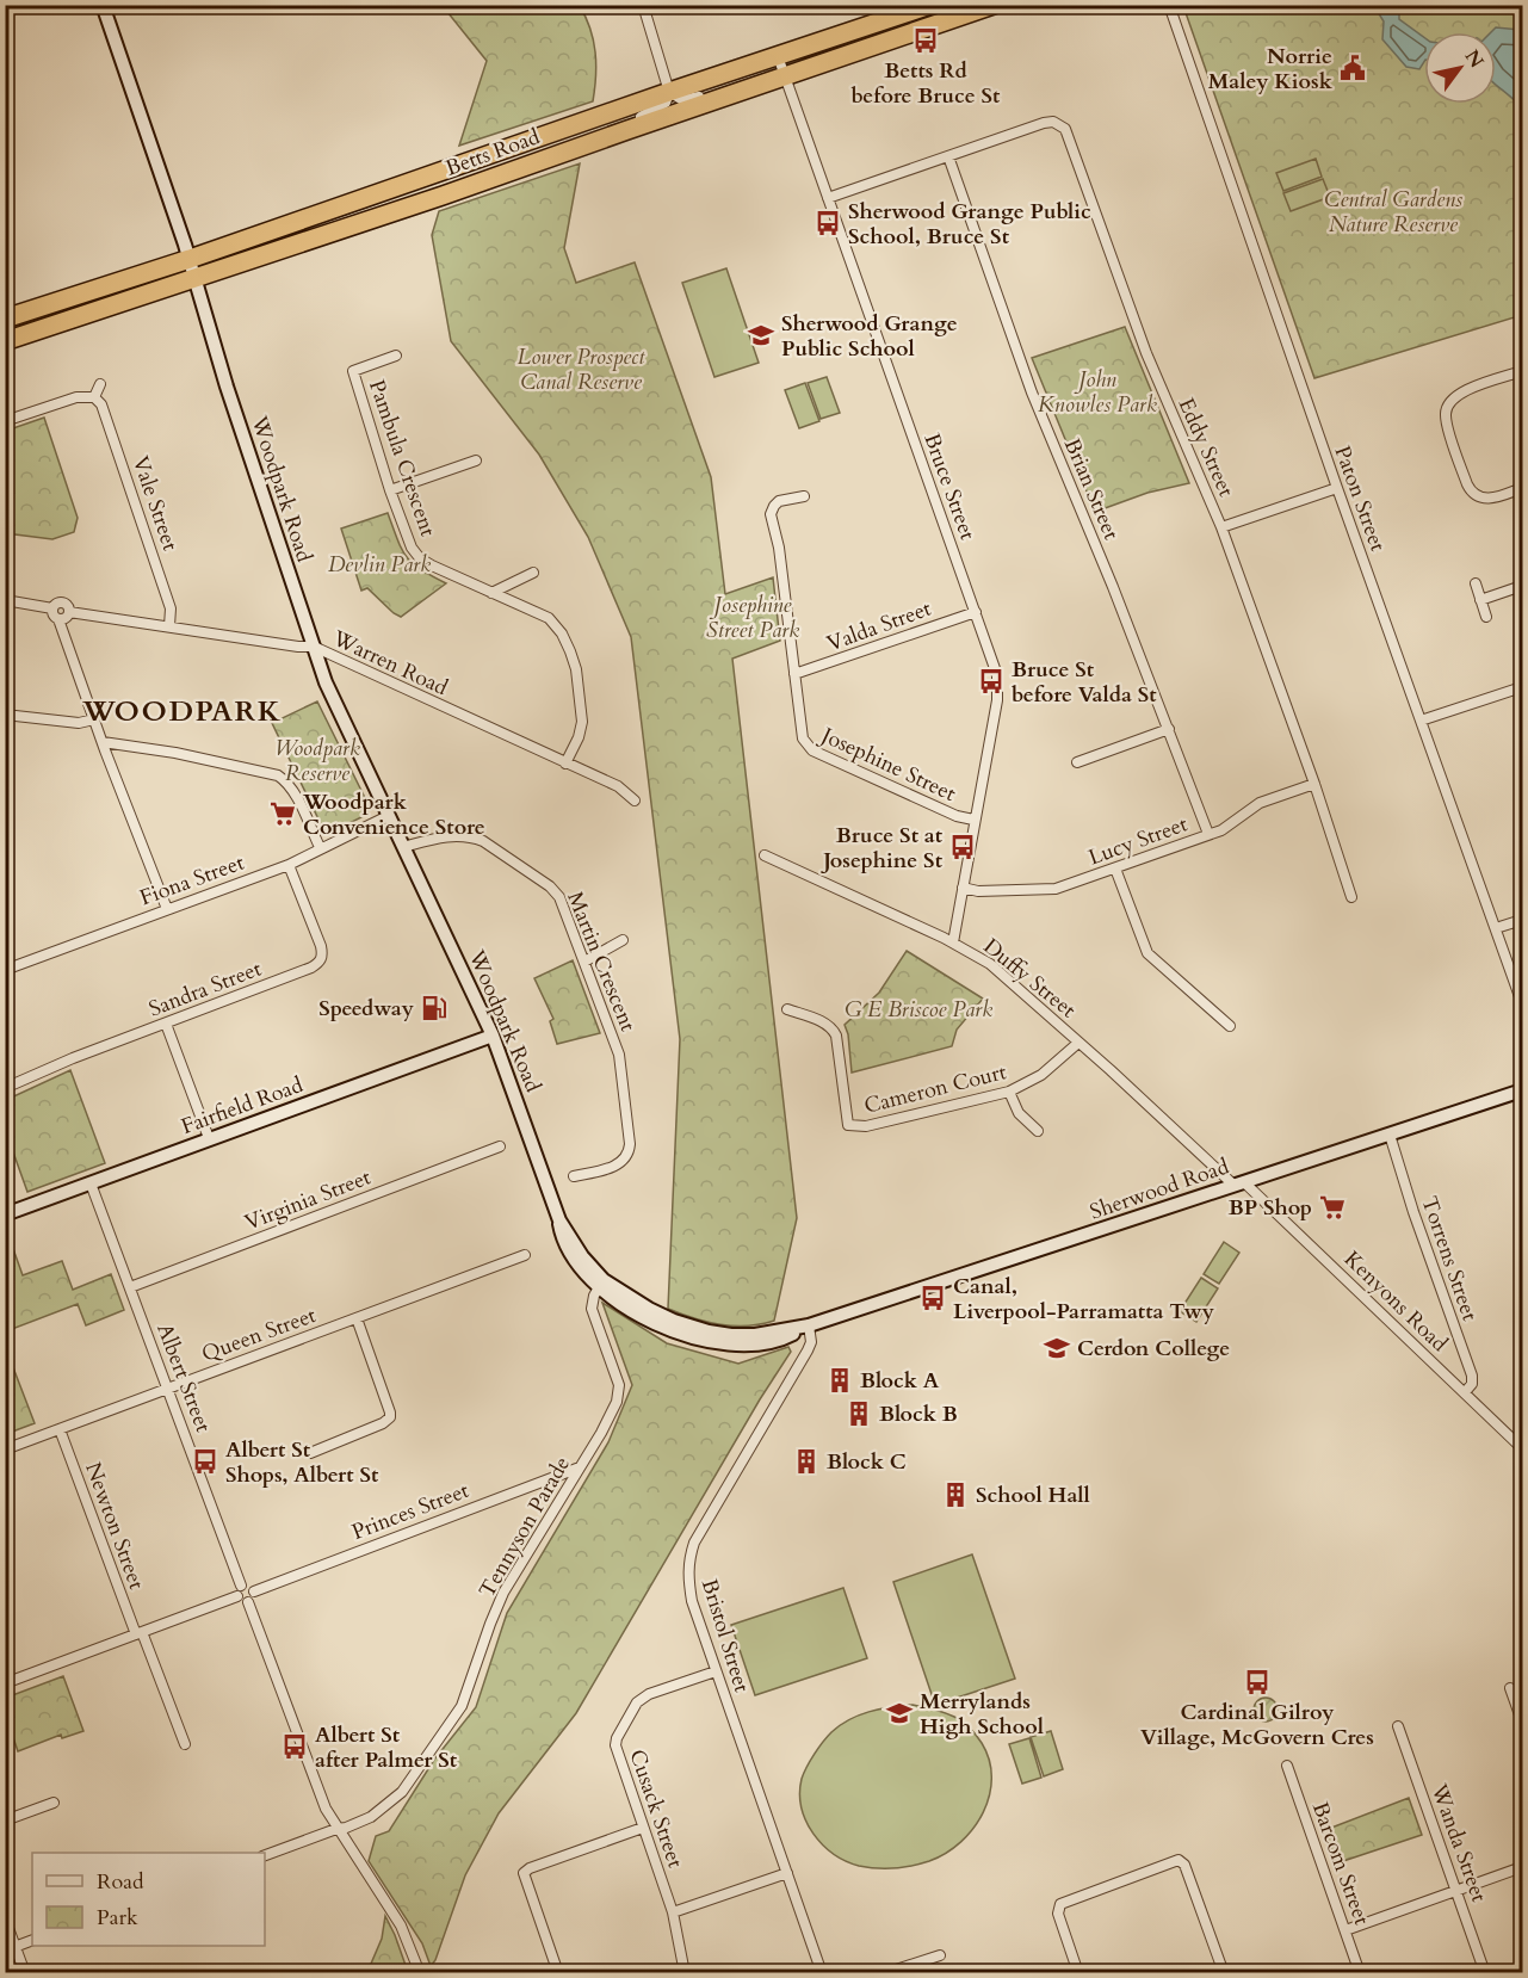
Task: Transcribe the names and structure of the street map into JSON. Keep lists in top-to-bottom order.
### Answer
{
  "streets": {
    "highway": ["Betts Road"],
    "main road": ["Woodpark Road", "Fairfield Road", "Sherwood Road"],
    "street": [
      "Eddy Street",
      "Pambula Crescent",
      "Bruce Street",
      "Brian Street",
      "Paton Street",
      "Vale Street",
      "Valda Street",
      "Warren Road",
      "Josephine Street",
      "Lucy Street",
      "Fiona Street",
      "Martin Crescent",
      "Duffy Street",
      "Sandra Street",
      "Cameron Court",
      "Virginia Street",
      "Torrens Street",
      "Kenyons Road",
      "Queen Street",
      "Albert Street",
      "Princes Street",
      "Newton Street",
      "Tennyson Parade",
      "Bristol Street",
      "Cusack Street",
      "Wanda Street",
      "Barcom Street"
    ]
  },
  "crossings": [
    ["Betts Road", "Bruce Street"],
    ["Betts Road", "Woodpark Road"],
    ["Eddy Street", "Bruce Street"],
    ["Eddy Street", "Brian Street"],
    ["Eddy Street", "Lucy Street"],
    ["Pambula Crescent", "Warren Road"],
    ["Bruce Street", "Valda Street"],
    ["Bruce Street", "Josephine Street"],
    ["Bruce Street", "Lucy Street"],
    ["Bruce Street", "Duffy Street"],
    ["Woodpark Road", "Warren Road"],
    ["Woodpark Road", "Fiona Street"],
    ["Woodpark Road", "Martin Crescent"],
    ["Woodpark Road", "Fairfield Road"],
    ["Woodpark Road", "Sherwood Road"],
    ["Woodpark Road", "Tennyson Parade"],
    ["Brian Street", "Lucy Street"],
    ["Vale Street", "Warren Road"],
    ["Valda Street", "Josephine Street"],
    ["Fiona Street", "Sandra Street"],
    ["Duffy Street", "Cameron Court"],
    ["Duffy Street", "Sherwood Road"],
    ["Duffy Street", "Kenyons Road"],
    ["Fairfield Road", "Albert Street"],
    ["Sherwood Road", "Torrens Street"],
    ["Sherwood Road", "Kenyons Road"],
    ["Sherwood Road", "Tennyson Parade"],
    ["Sherwood Road", "Bristol Street"],
    ["Virginia Street", "Albert Street"],
    ["Torrens Street", "Kenyons Road"],
    ["Queen Street", "Albert Street"],
    ["Queen Street", "Newton Street"],
    ["Albert Street", "Princes Street"],
    ["Princes Street", "Tennyson Parade"],
    ["Bristol Street", "Cusack Street"]
  ],
  "districts": ["WOODPARK"],
  "parks": [
    "Central Gardens Nature Reserve",
    "Lower Prospect Canal Reserve",
    "John Knowles Park",
    "Devlin Park",
    "Josephine Street Park",
    "Woodpark Reserve",
    "G E Briscoe Park"
  ],
  "places": {
    "bus stop": [
      "Betts Rd before Bruce St",
      "Sherwood Grange Public School, Bruce St",
      "Bruce St before Valda St",
      "Bruce St at Josephine St",
      "Canal, Liverpool-Parramatta Twy",
      "Albert St Shops, Albert St",
      "Cardinal Gilroy Village, McGovern Cres",
      "Albert St after Palmer St"
    ],
    "public building": ["Norrie Maley Kiosk"],
    "school or university": ["Sherwood Grange Public School", "Cerdon College", "Merrylands High School"],
    "supermarket": ["Woodpark Convenience Store", "BP Shop"],
    "fuel station": ["Speedway"],
    "building": [
      "Block A",
      "Block B",
      "Block C",
      "School Hall"
    ]
  },
  "legend": ["Road", "Park"],
  "north": "top right"
}
